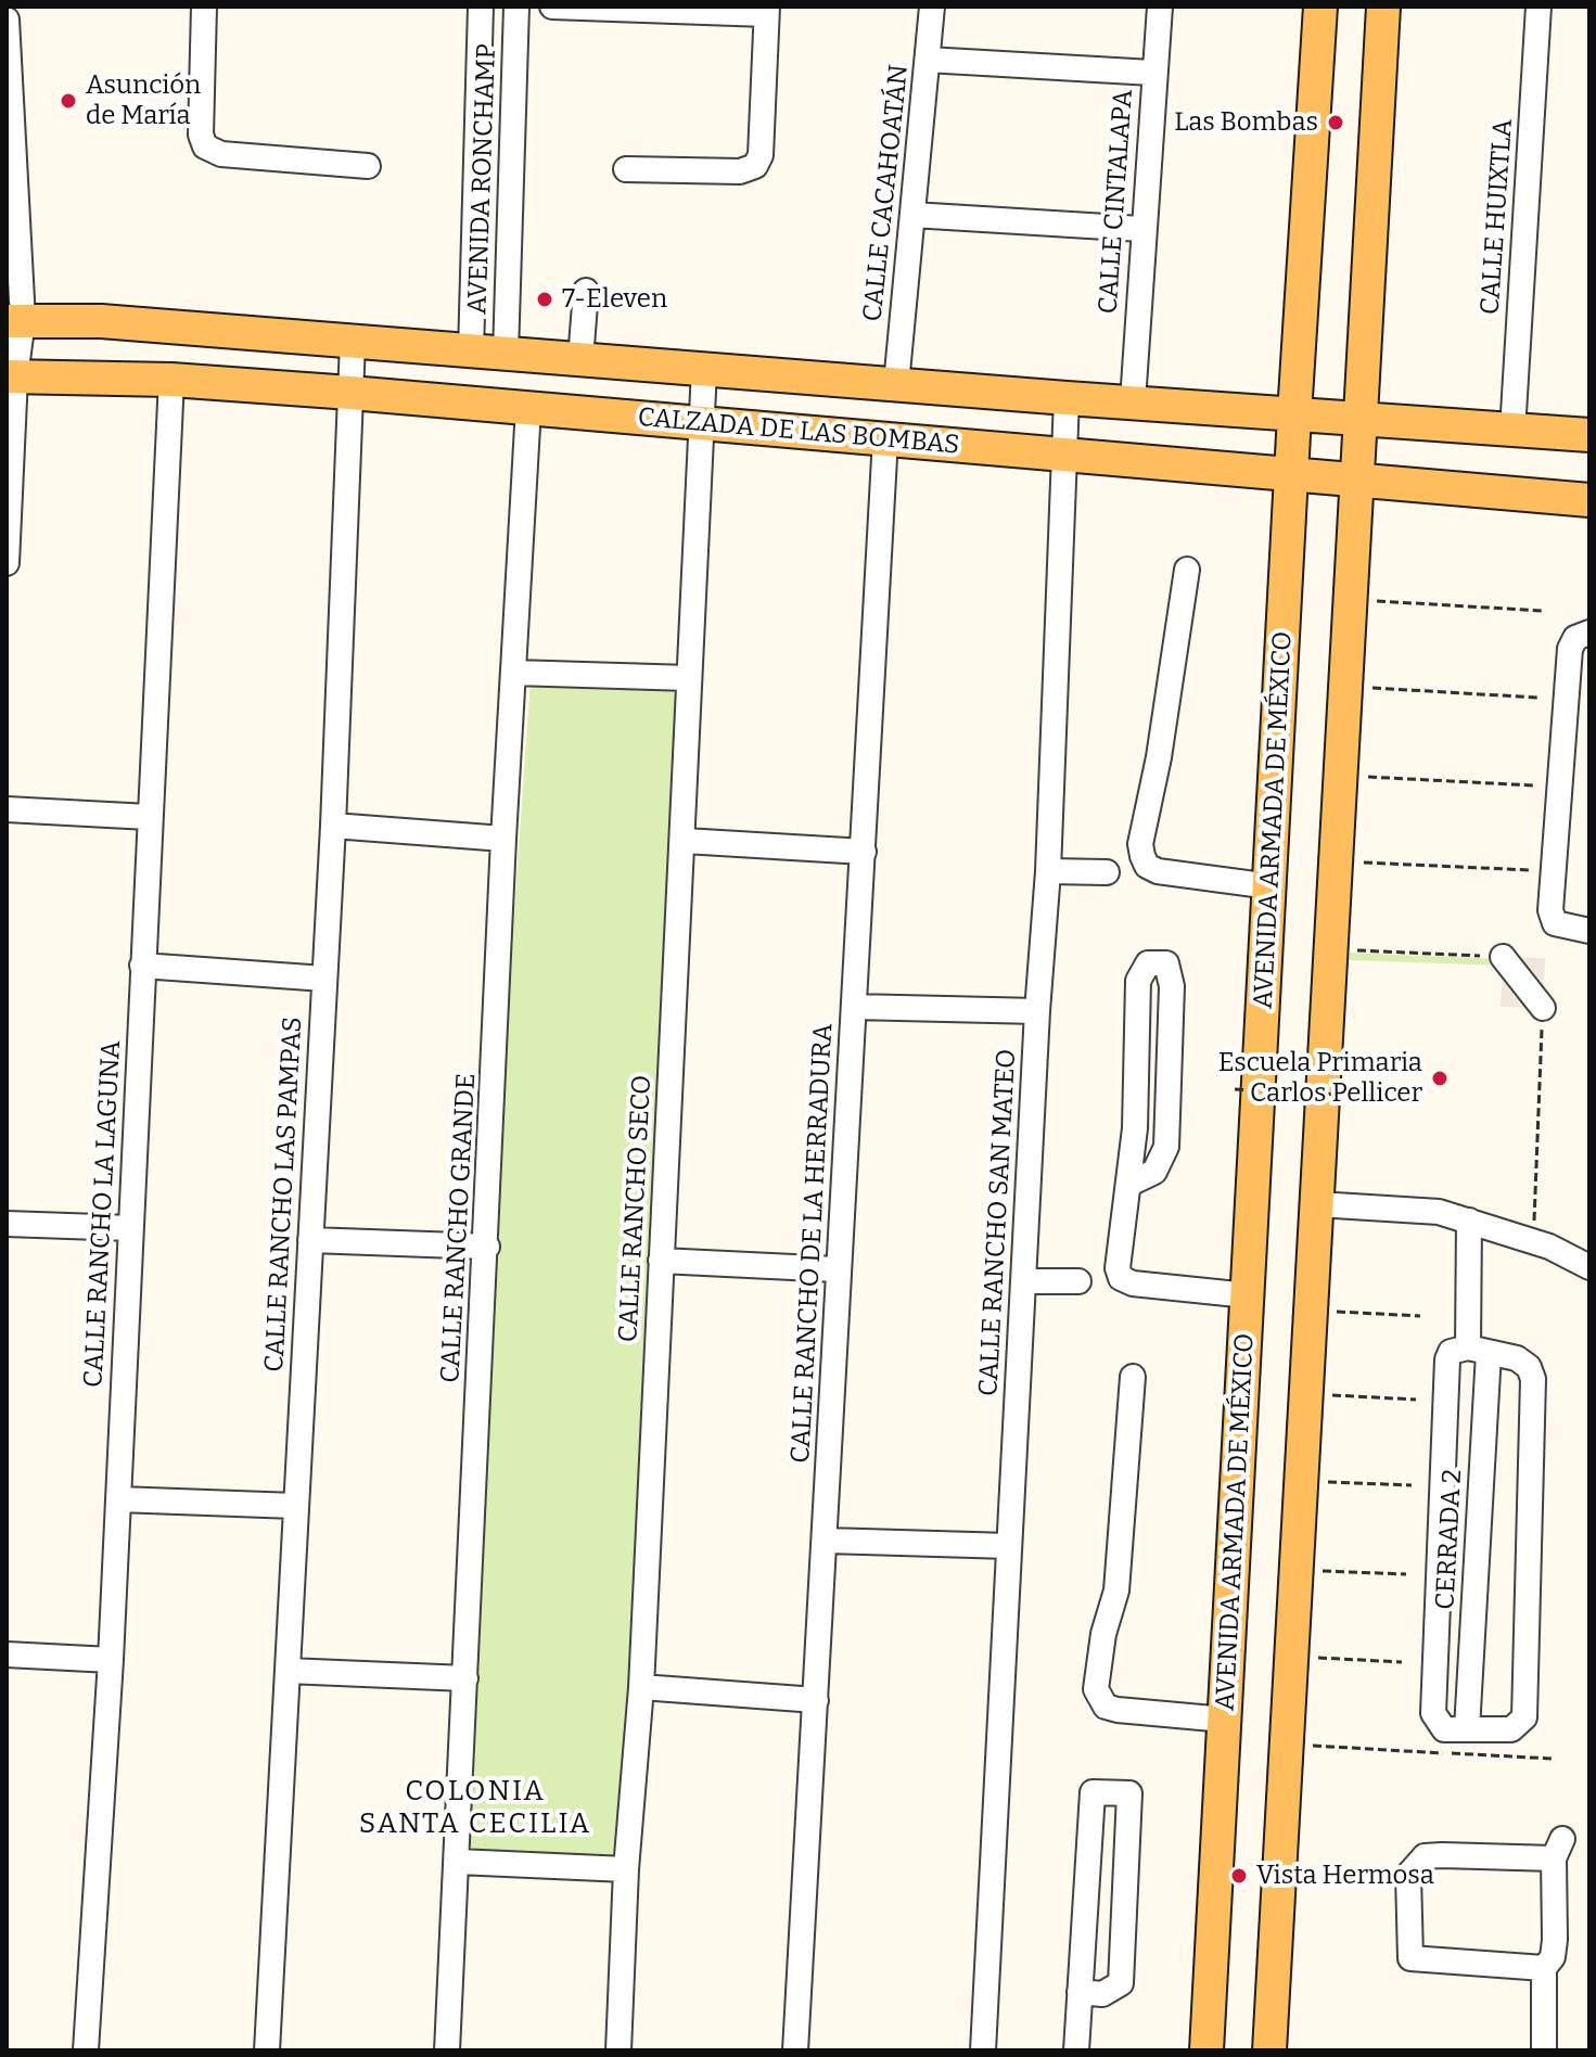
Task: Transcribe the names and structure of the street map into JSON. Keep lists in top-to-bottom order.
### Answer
{
  "streets": {
    "main road": ["CALZADA DE LAS BOMBAS", "AVENIDA ARMADA DE MÉXICO"],
    "street": [
      "AVENIDA RONCHAMP",
      "CALLE CACAHOATÁN",
      "CALLE CINTALAPA",
      "CALLE HUIXTLA",
      "CALLE RANCHO LAS PAMPAS",
      "CALLE RANCHO SECO",
      "CALLE RANCHO LA LAGUNA",
      "CALLE RANCHO SAN MATEO",
      "CALLE RANCHO GRANDE",
      "CALLE RANCHO DE LA HERRADURA",
      "CERRADA 2"
    ]
  },
  "crossings": [
    ["AVENIDA RONCHAMP", "CALZADA DE LAS BOMBAS"],
    ["CALLE CACAHOATÁN", "CALZADA DE LAS BOMBAS"],
    ["CALLE CINTALAPA", "CALZADA DE LAS BOMBAS"],
    ["CALLE HUIXTLA", "CALZADA DE LAS BOMBAS"],
    ["CALZADA DE LAS BOMBAS", "AVENIDA ARMADA DE MÉXICO"],
    ["CALZADA DE LAS BOMBAS", "CALLE RANCHO LAS PAMPAS"],
    ["CALZADA DE LAS BOMBAS", "CALLE RANCHO SECO"],
    ["CALZADA DE LAS BOMBAS", "CALLE RANCHO LA LAGUNA"],
    ["CALZADA DE LAS BOMBAS", "CALLE RANCHO SAN MATEO"],
    ["CALZADA DE LAS BOMBAS", "CALLE RANCHO GRANDE"],
    ["CALZADA DE LAS BOMBAS", "CALLE RANCHO DE LA HERRADURA"]
  ],
  "districts": ["COLONIA SANTA CECILIA"],
  "places": [
    "Asunción de María",
    "Las Bombas",
    "7-Eleven",
    "Escuela Primaria Carlos Pellicer",
    "Vista Hermosa"
  ]
}
